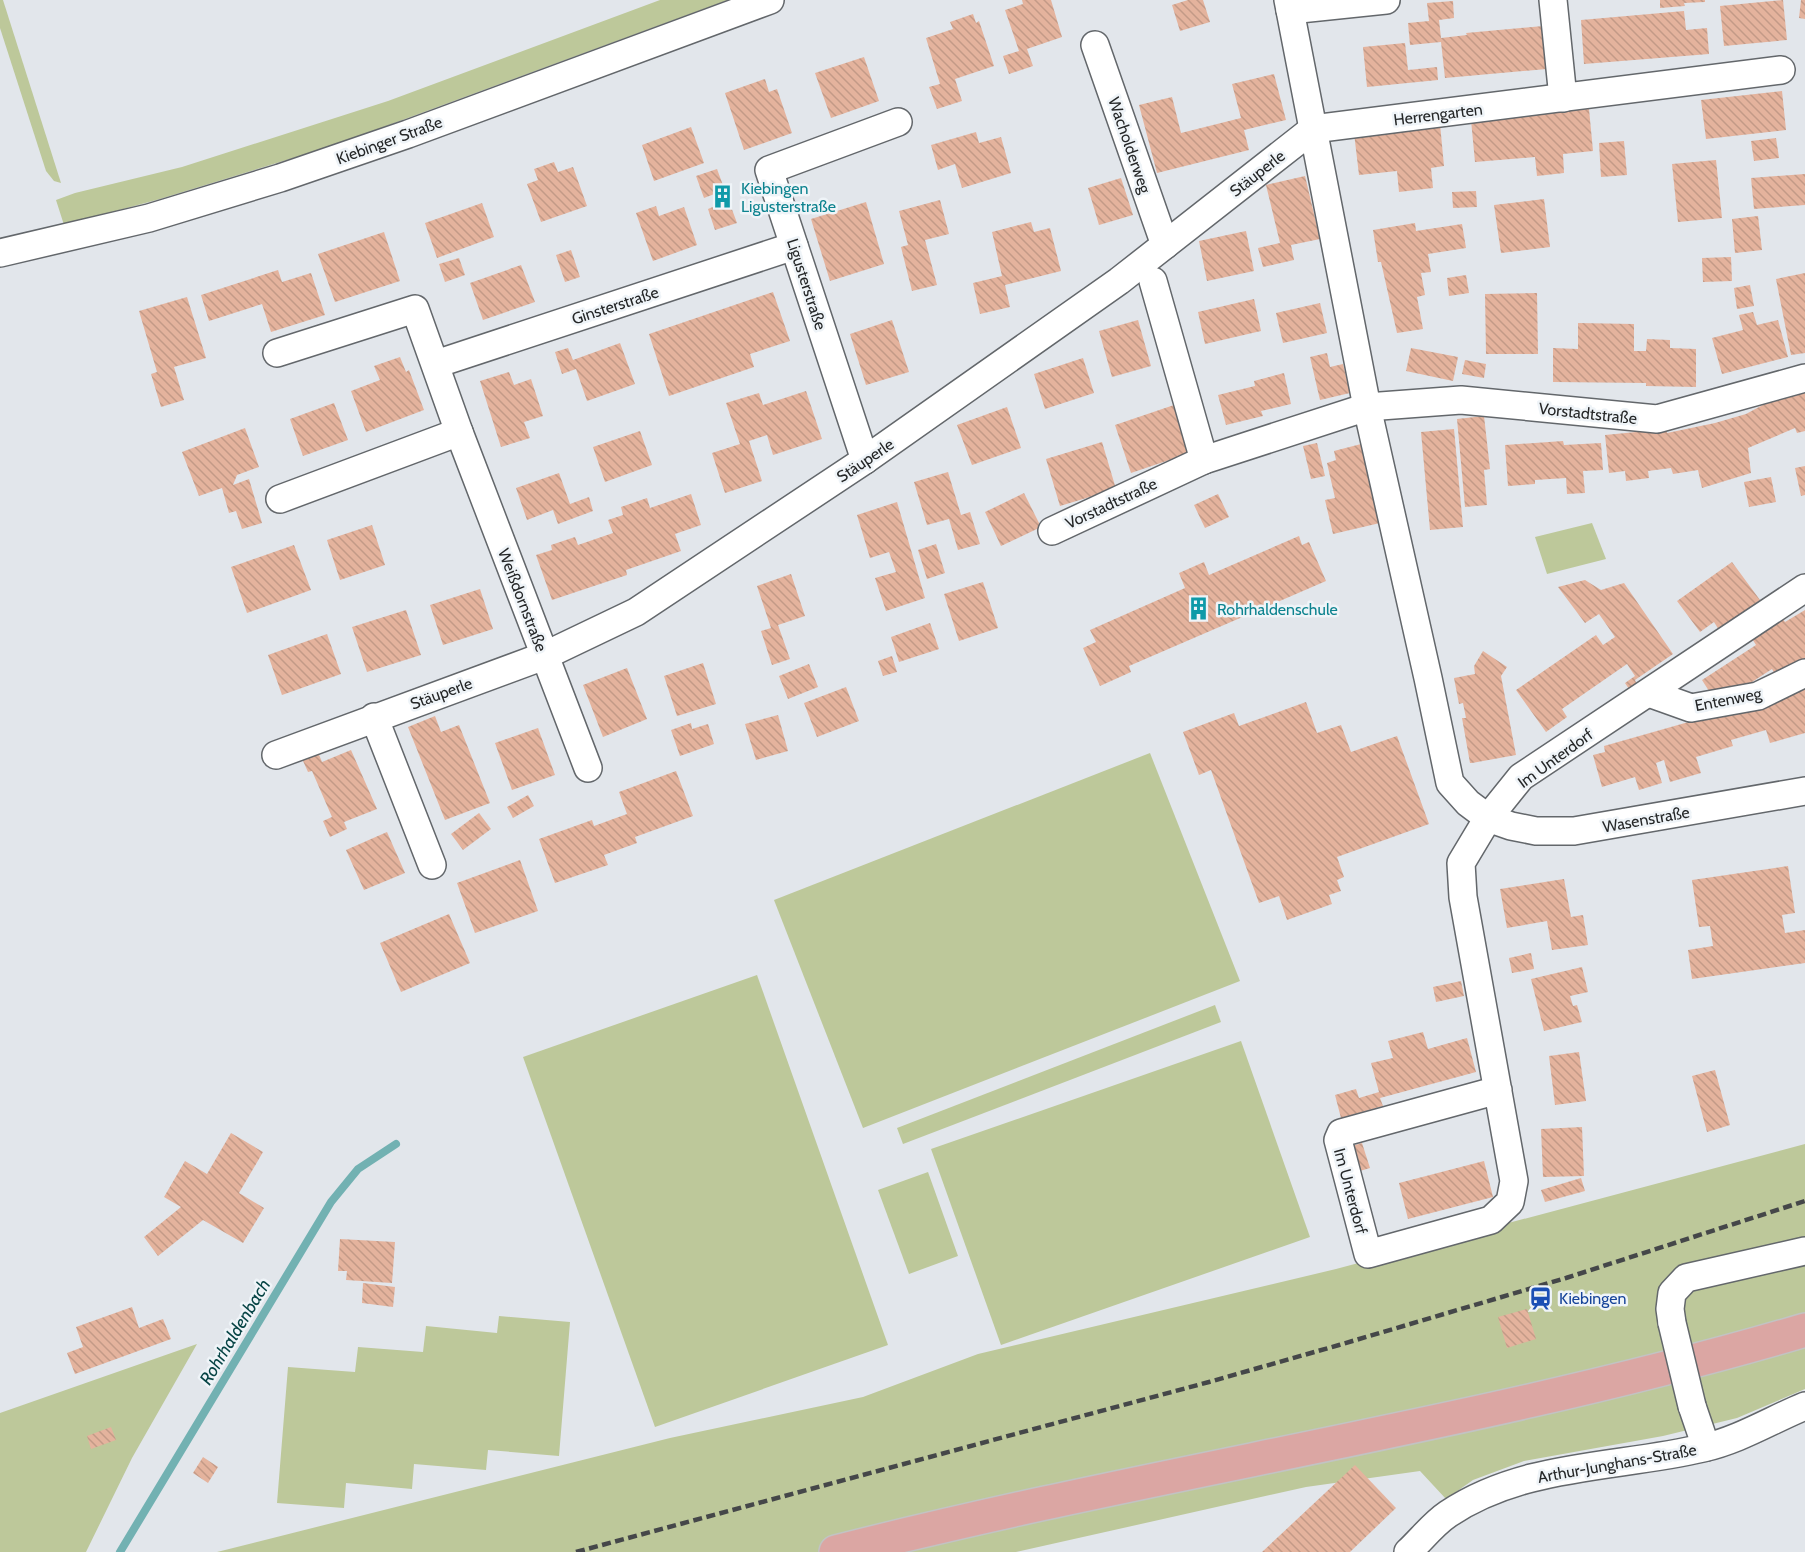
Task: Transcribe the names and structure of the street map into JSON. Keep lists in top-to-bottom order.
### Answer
{
  "streets": {
    "street": [
      "Herrengarten",
      "Kiebinger Straße",
      "Wacholderweg",
      "Stäuperle",
      "Ligusterstraße",
      "Ginsterstraße",
      "Vorstadtstraße",
      "Weißdornstraße",
      "Entenweg",
      "Im Unterdorf",
      "Wasenstraße",
      "Arthur-Junghans-Straße"
    ]
  },
  "crossings": [
    ["Herrengarten", "Stäuperle"],
    ["Wacholderweg", "Stäuperle"],
    ["Stäuperle", "Ligusterstraße"],
    ["Stäuperle", "Weißdornstraße"],
    ["Ligusterstraße", "Ginsterstraße"],
    ["Ginsterstraße", "Weißdornstraße"],
    ["Entenweg", "Im Unterdorf"],
    ["Im Unterdorf", "Wasenstraße"]
  ],
  "water": ["Rohrhaldenbach"],
  "places": {
    "building": ["Kiebingen Ligusterstraße", "Rohrhaldenschule"],
    "station": ["Kiebingen"]
  }
}
